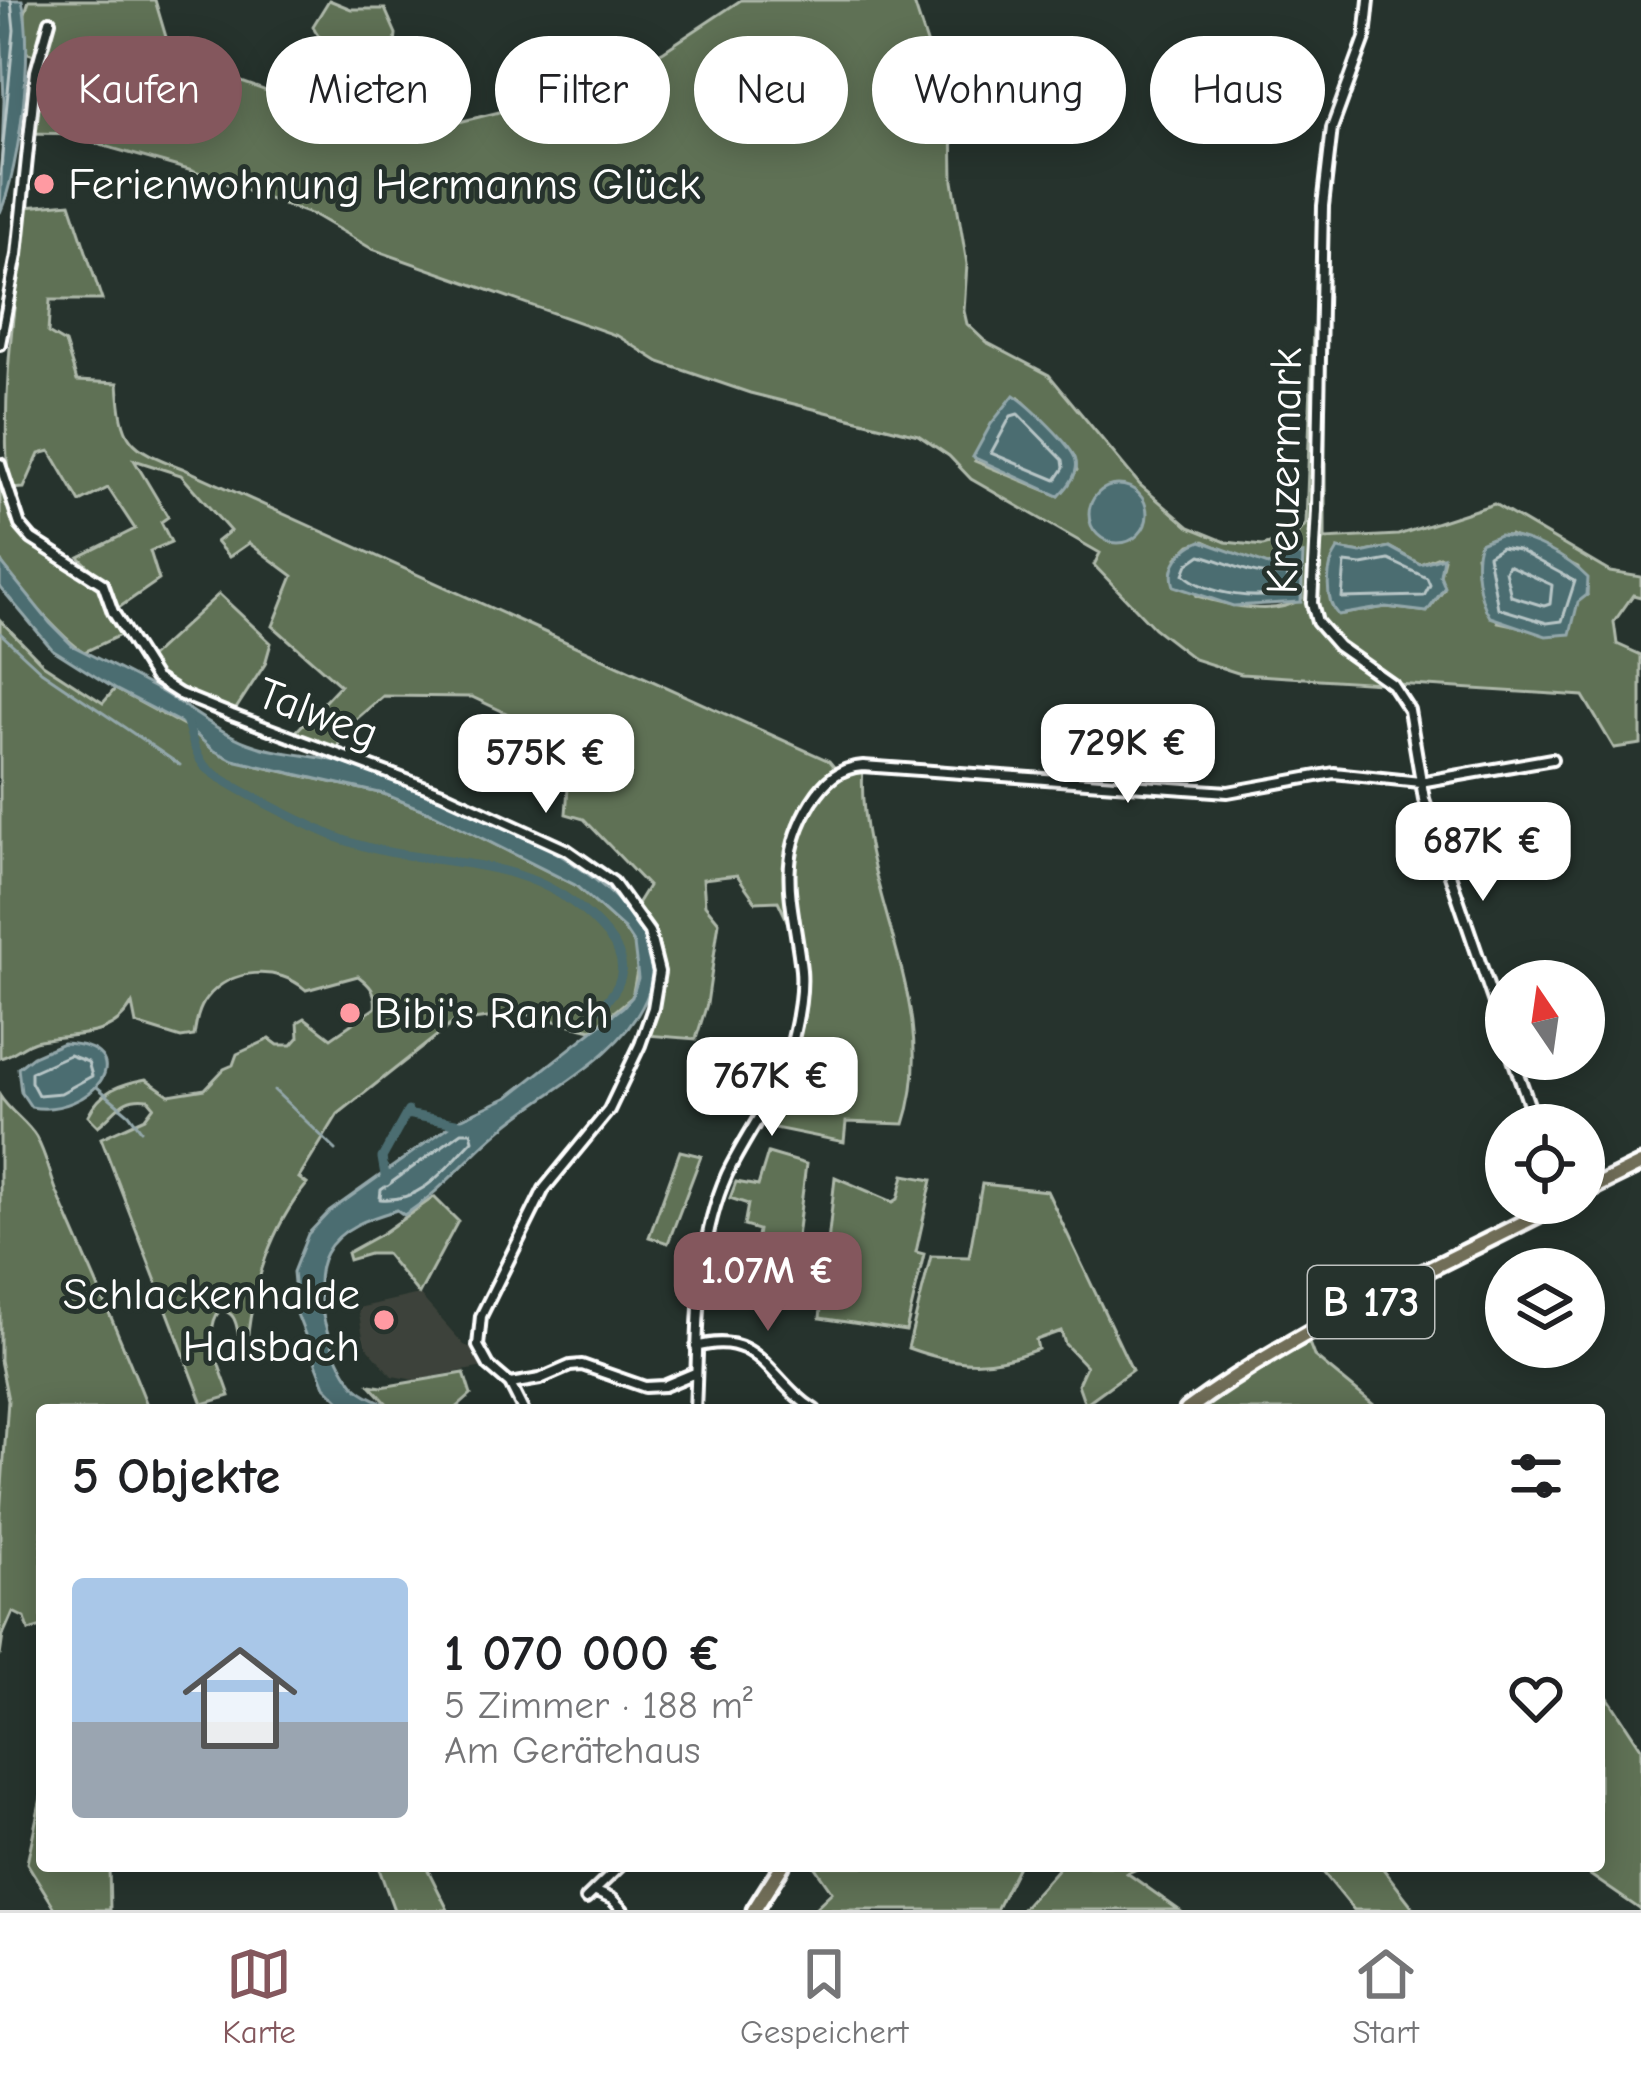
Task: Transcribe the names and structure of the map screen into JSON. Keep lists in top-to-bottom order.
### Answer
{
  "streets": {
    "main road": ["B 173"],
    "street": ["Kreuzermark", "Talweg"]
  },
  "places": ["Ferienwohnung Hermanns Glück", "Bibi's Ranch", "Schlackenhalde Halsbach"],
  "north": "top",
  "page": {
    "chip": [
      "Kaufen",
      "Mieten",
      "Filter",
      "Neu",
      "Wohnung",
      "Haus"
    ],
    "price": [
      "729K €",
      "575K €",
      "687K €",
      "767K €",
      "1.07M €"
    ],
    "heading": "5 Objekte",
    "list": [
      {
        "name": "1 070 000 €",
        "note": "5 Zimmer · 188 m² · Am Gerätehaus"
      }
    ],
    "tabs": ["Karte", "Gespeichert", "Start"]
  }
}
